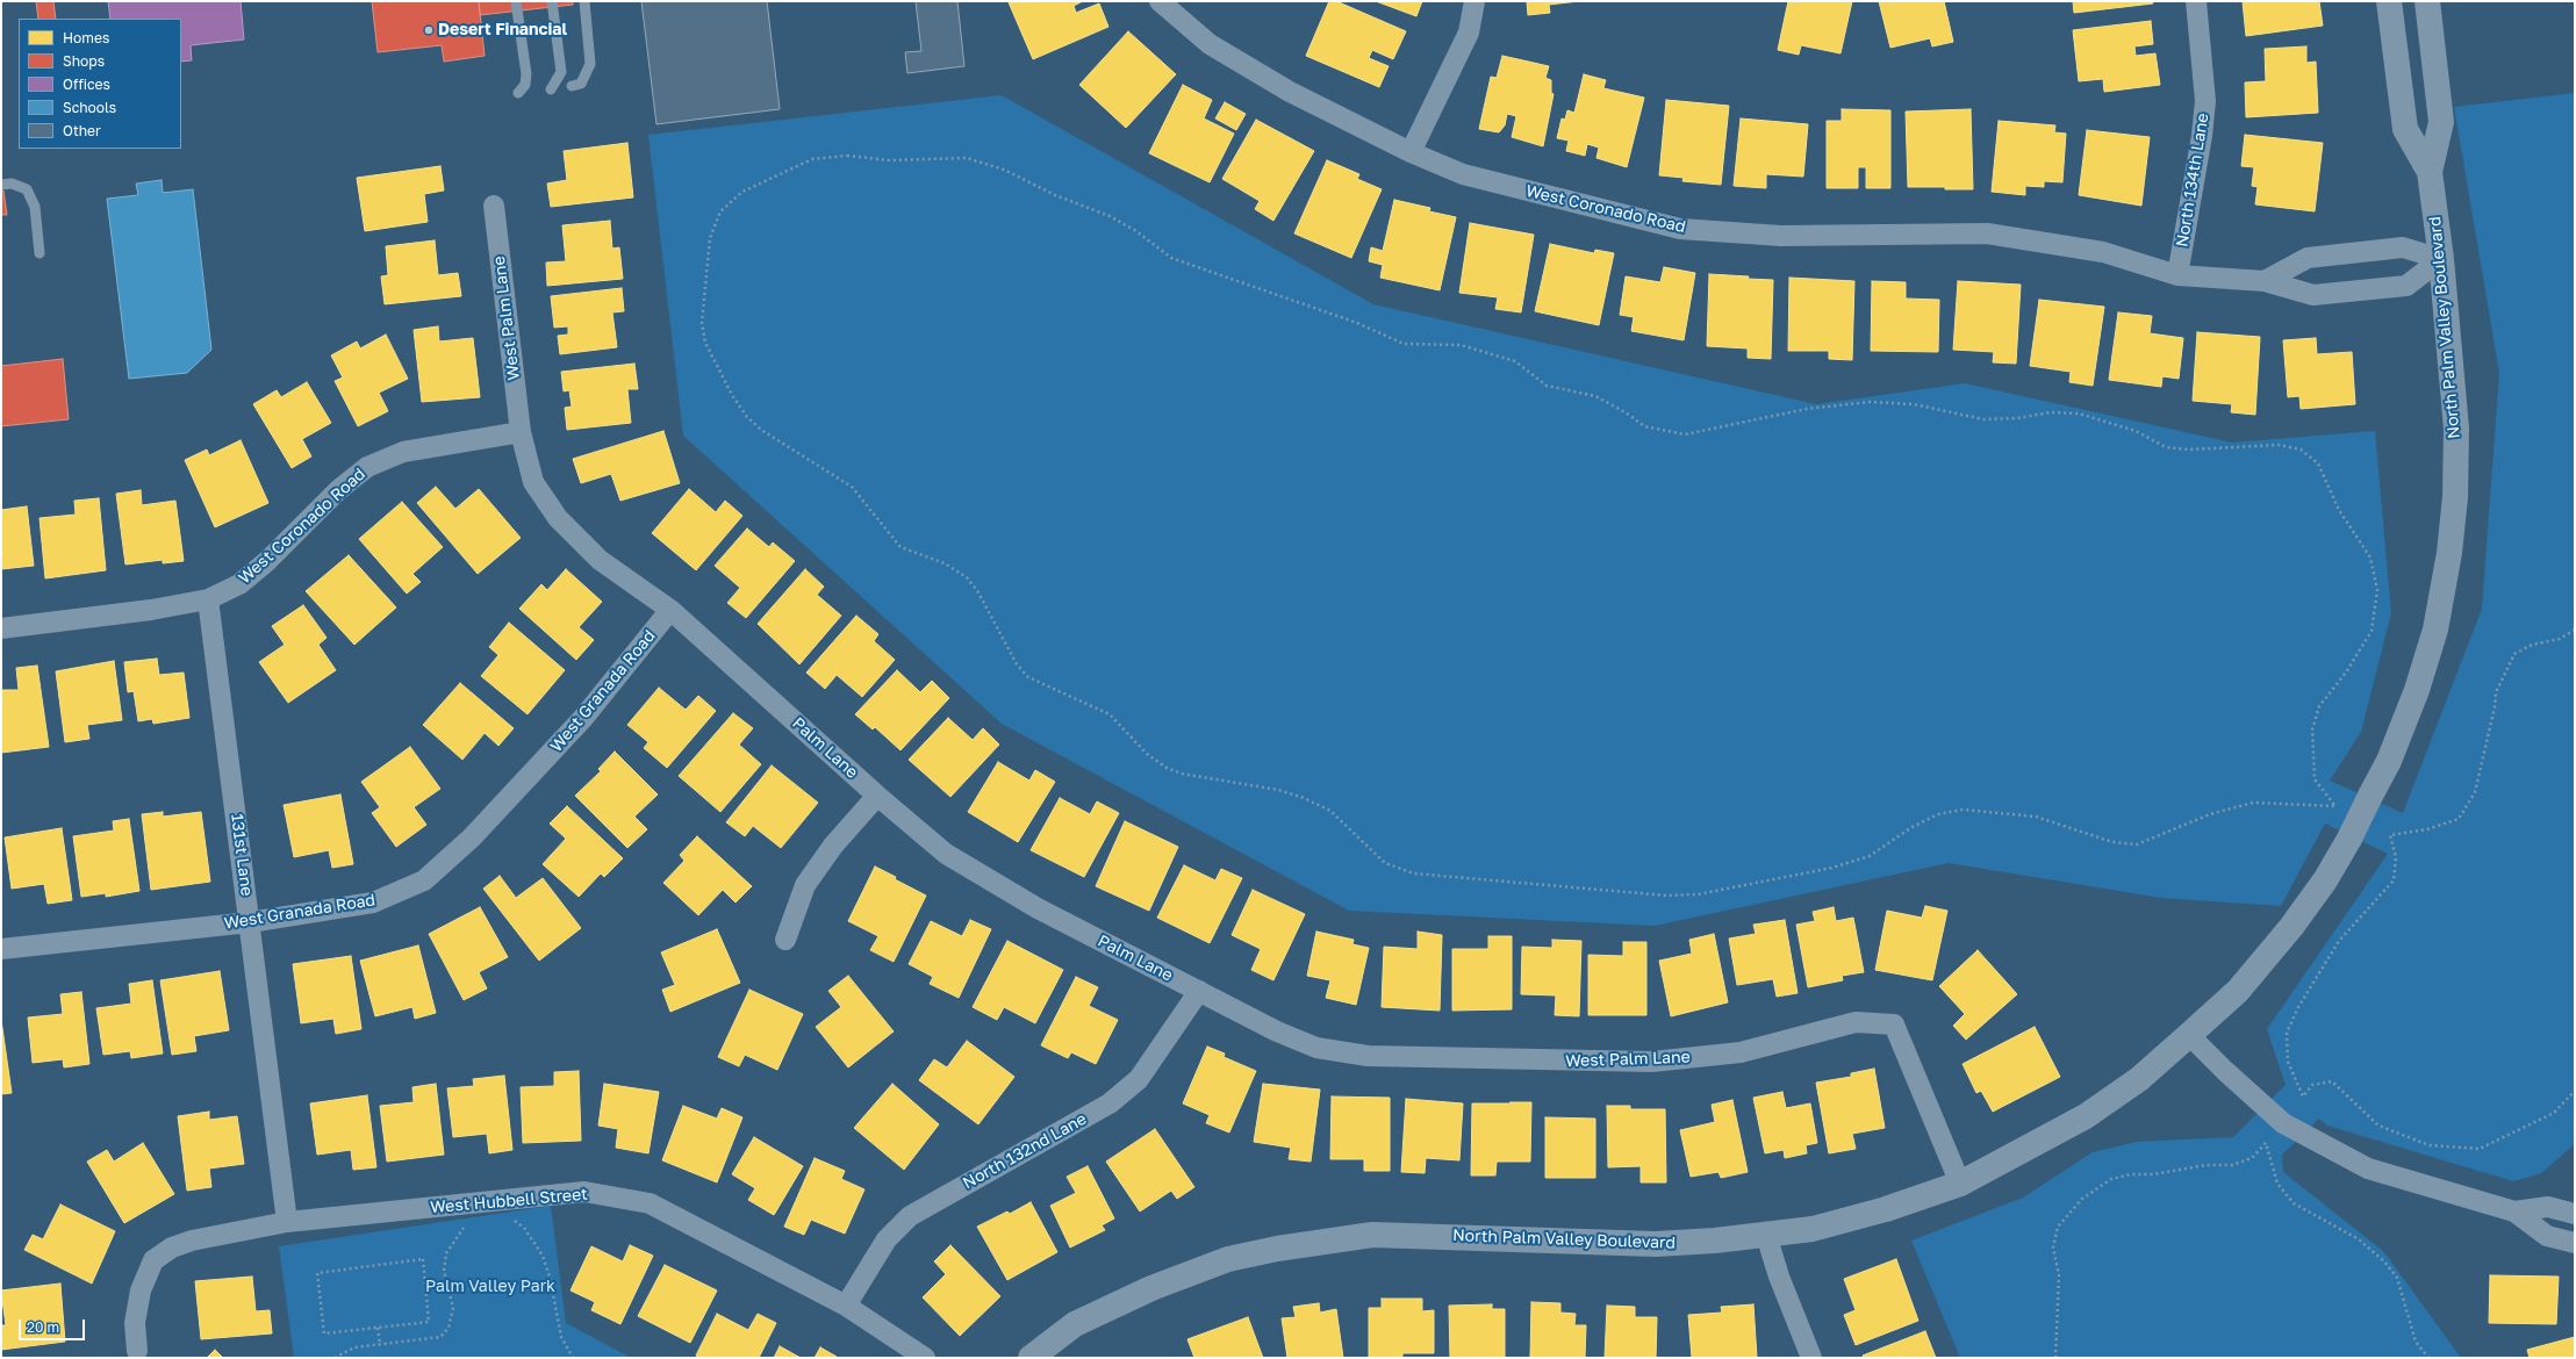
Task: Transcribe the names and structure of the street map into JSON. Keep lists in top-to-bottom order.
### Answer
{
  "streets": {
    "street": [
      "North 134th Lane",
      "West Coronado Road",
      "West Palm Lane",
      "North Palm Valley Boulevard",
      "West Granada Road",
      "Palm Lane",
      "131st Lane",
      "North 132nd Lane",
      "West Hubbell Street"
    ]
  },
  "crossings": [
    ["North 134th Lane", "West Coronado Road"],
    ["West Coronado Road", "West Palm Lane"],
    ["West Coronado Road", "North Palm Valley Boulevard"],
    ["West Coronado Road", "Palm Lane"],
    ["West Coronado Road", "131st Lane"],
    ["West Palm Lane", "North Palm Valley Boulevard"],
    ["West Palm Lane", "Palm Lane"],
    ["West Palm Lane", "North 132nd Lane"],
    ["West Granada Road", "Palm Lane"],
    ["West Granada Road", "131st Lane"],
    ["Palm Lane", "North 132nd Lane"],
    ["131st Lane", "West Hubbell Street"],
    ["North 132nd Lane", "West Hubbell Street"]
  ],
  "parks": ["Palm Valley Park"],
  "places": ["Desert Financial"],
  "legend": [
    "Homes",
    "Shops",
    "Offices",
    "Schools",
    "Other"
  ],
  "scale_bar": "20 m"
}
